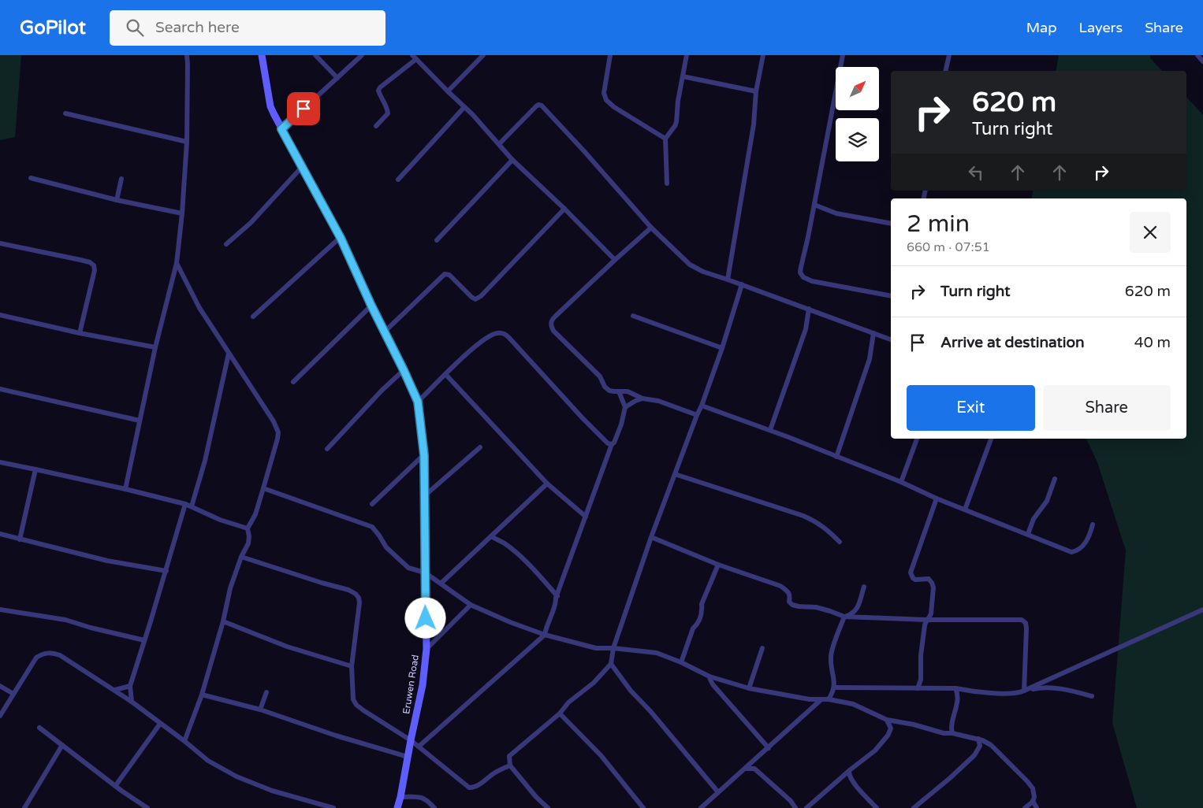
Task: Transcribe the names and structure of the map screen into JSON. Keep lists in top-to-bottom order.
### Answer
{
  "streets": {
    "street": ["Eruwen Road"]
  },
  "north": "top right",
  "page": {
    "header": "GoPilot",
    "search": "Search here",
    "nav": ["Map", "Layers", "Share"],
    "turn": ["620 m", "Turn right"],
    "heading": ["2 min", "660 m · 07:51"],
    "list": [
      {
        "name": "Turn right",
        "value": "620 m"
      },
      {
        "name": "Arrive at destination",
        "value": "40 m"
      }
    ],
    "buttons": ["Exit", "Share"]
  }
}
